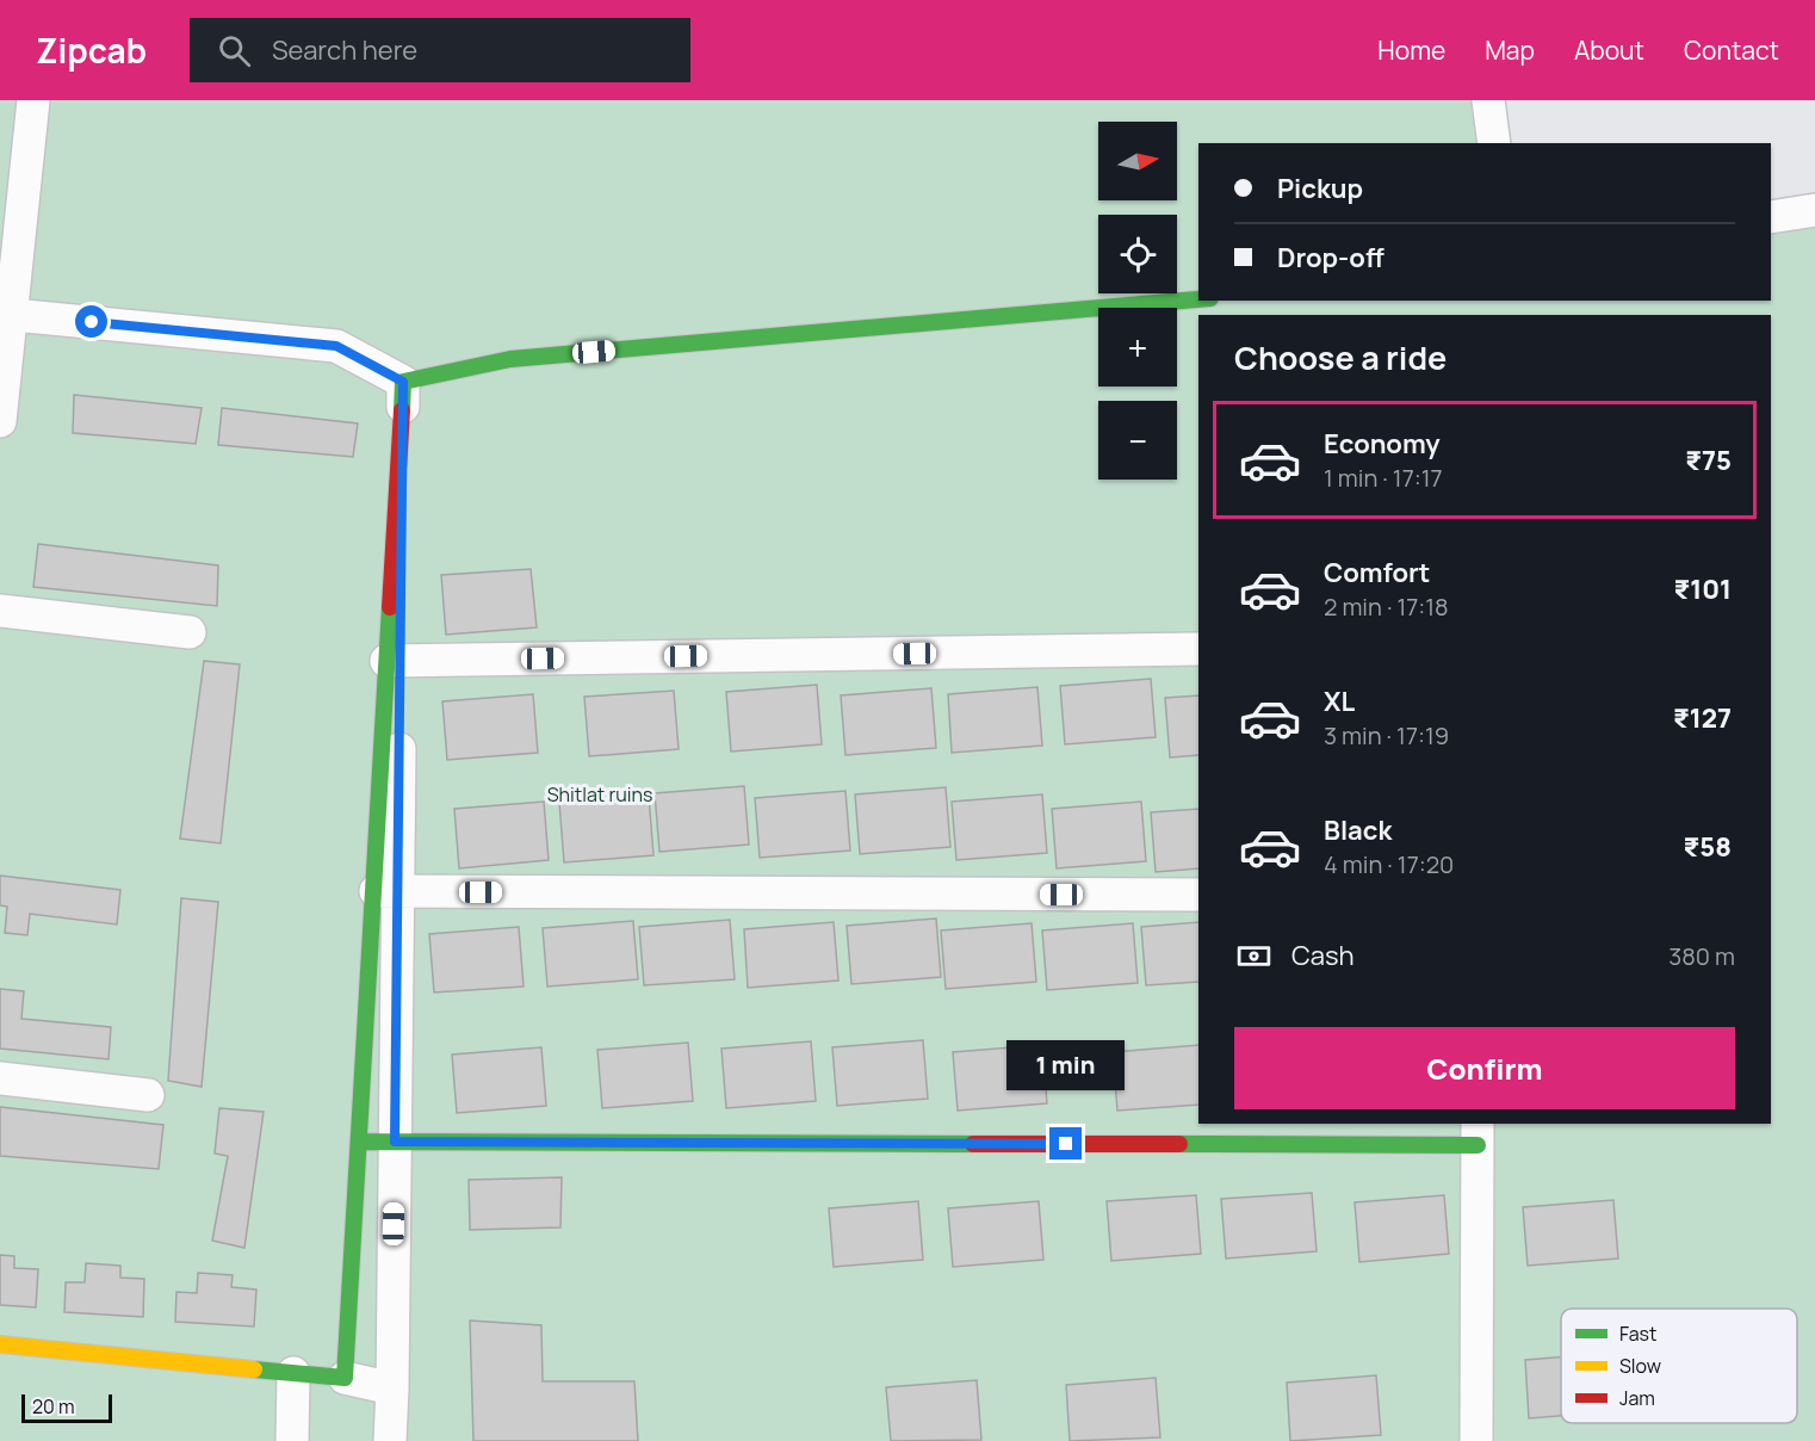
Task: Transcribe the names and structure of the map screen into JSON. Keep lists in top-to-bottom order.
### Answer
{
  "parks": ["Shitlat ruins"],
  "legend": ["Fast", "Slow", "Jam"],
  "scale_bar": "20 m",
  "north": "right",
  "page": {
    "header": "Zipcab",
    "search": "Search here",
    "nav": [
      "Home",
      "Map",
      "About",
      "Contact"
    ],
    "map_buttons": ["+", "−"],
    "banner": ["Pickup", "Drop-off"],
    "heading": "Choose a ride",
    "list": [
      {
        "name": "Economy",
        "note": "1 min · 17:17",
        "value": "₹75"
      },
      {
        "name": "Comfort",
        "note": "2 min · 17:18",
        "value": "₹101"
      },
      {
        "name": "XL",
        "note": "3 min · 17:19",
        "value": "₹127"
      },
      {
        "name": "Black",
        "note": "4 min · 17:20",
        "value": "₹58"
      }
    ],
    "pay": ["Cash", "380 m"],
    "buttons": "Confirm",
    "bubble": "1 min",
    "scale": "20 m"
  }
}
